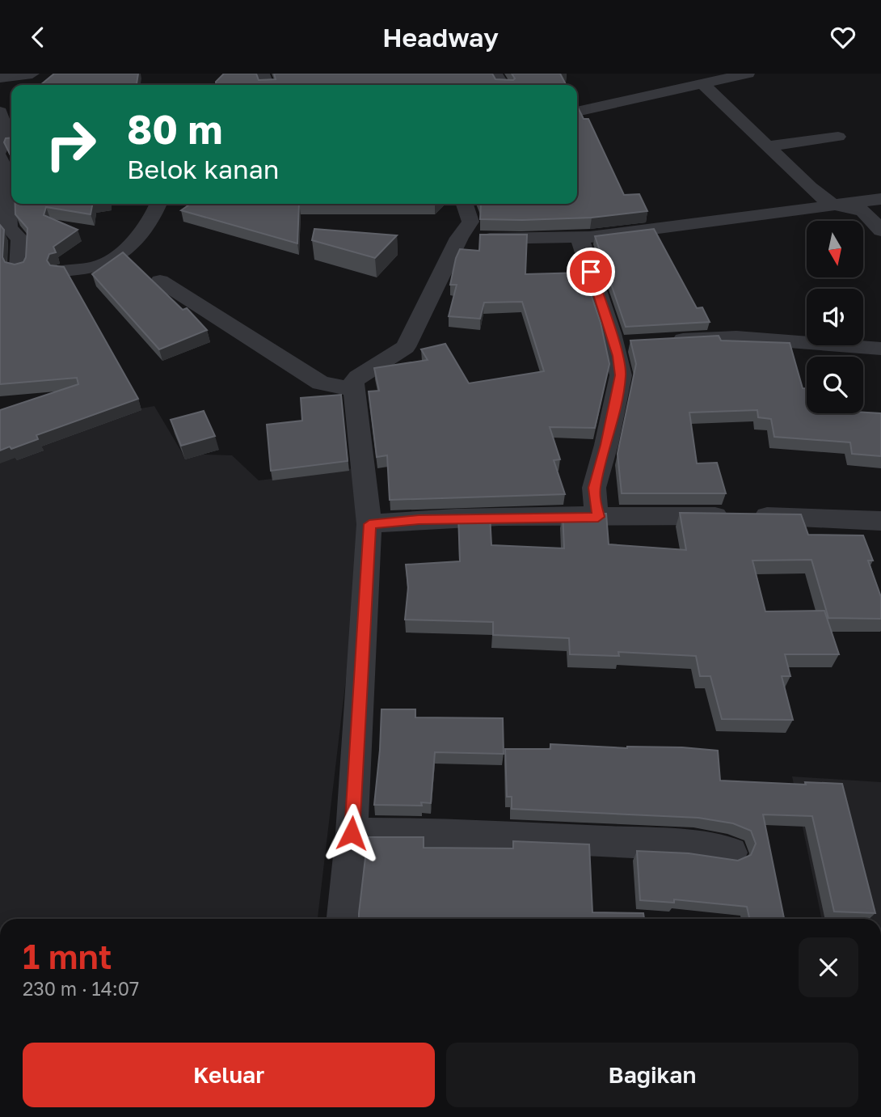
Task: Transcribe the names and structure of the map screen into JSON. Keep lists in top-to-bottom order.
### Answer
{
  "north": "bottom",
  "page": {
    "header": "Headway",
    "turn": ["80 m", "Belok kanan"],
    "heading": ["1 mnt", "230 m · 14:07"],
    "buttons": ["Keluar", "Bagikan"]
  }
}
